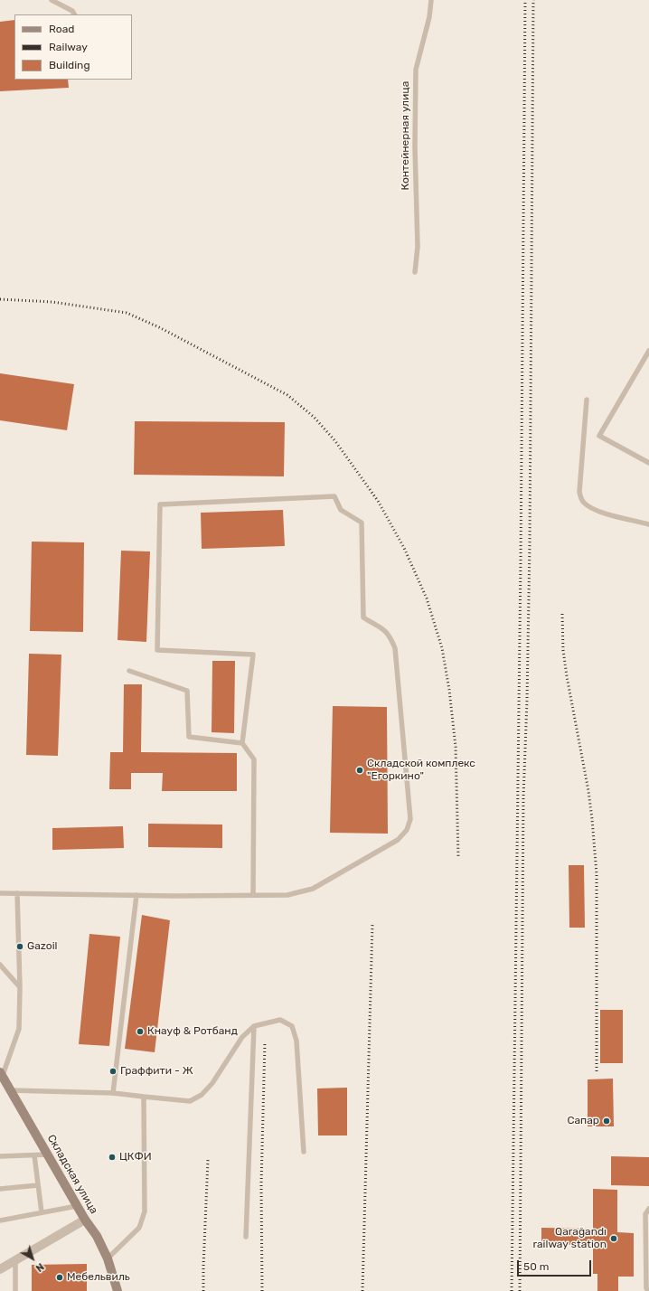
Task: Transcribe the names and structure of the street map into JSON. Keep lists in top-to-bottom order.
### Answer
{
  "streets": {
    "main road": ["Складская улица"],
    "lane": ["Контейнерная улица"]
  },
  "places": [
    "Складской комплекс \"Егоркино\"",
    "Gazoil",
    "Кнауф & Ротбанд",
    "Граффити - Ж",
    "Сапар",
    "ЦКФИ",
    "Qarağandı railway station",
    "Мебельвиль"
  ],
  "legend": ["Road", "Railway", "Building"],
  "scale_bar": "50 m",
  "north": "bottom right"
}
